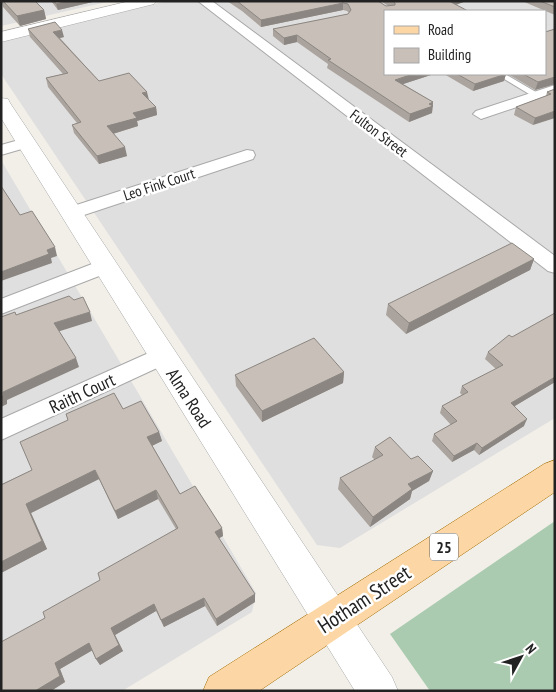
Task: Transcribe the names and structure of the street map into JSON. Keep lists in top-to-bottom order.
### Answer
{
  "streets": {
    "main road": ["25", "Hotham Street"],
    "street": [
      "Fulton Street",
      "Leo Fink Court",
      "Raith Court",
      "Alma Road"
    ]
  },
  "crossings": [
    ["Leo Fink Court", "Alma Road"],
    ["Raith Court", "Alma Road"],
    ["Alma Road", "Hotham Street"]
  ],
  "legend": ["Road", "Building"],
  "north": "top right"
}
